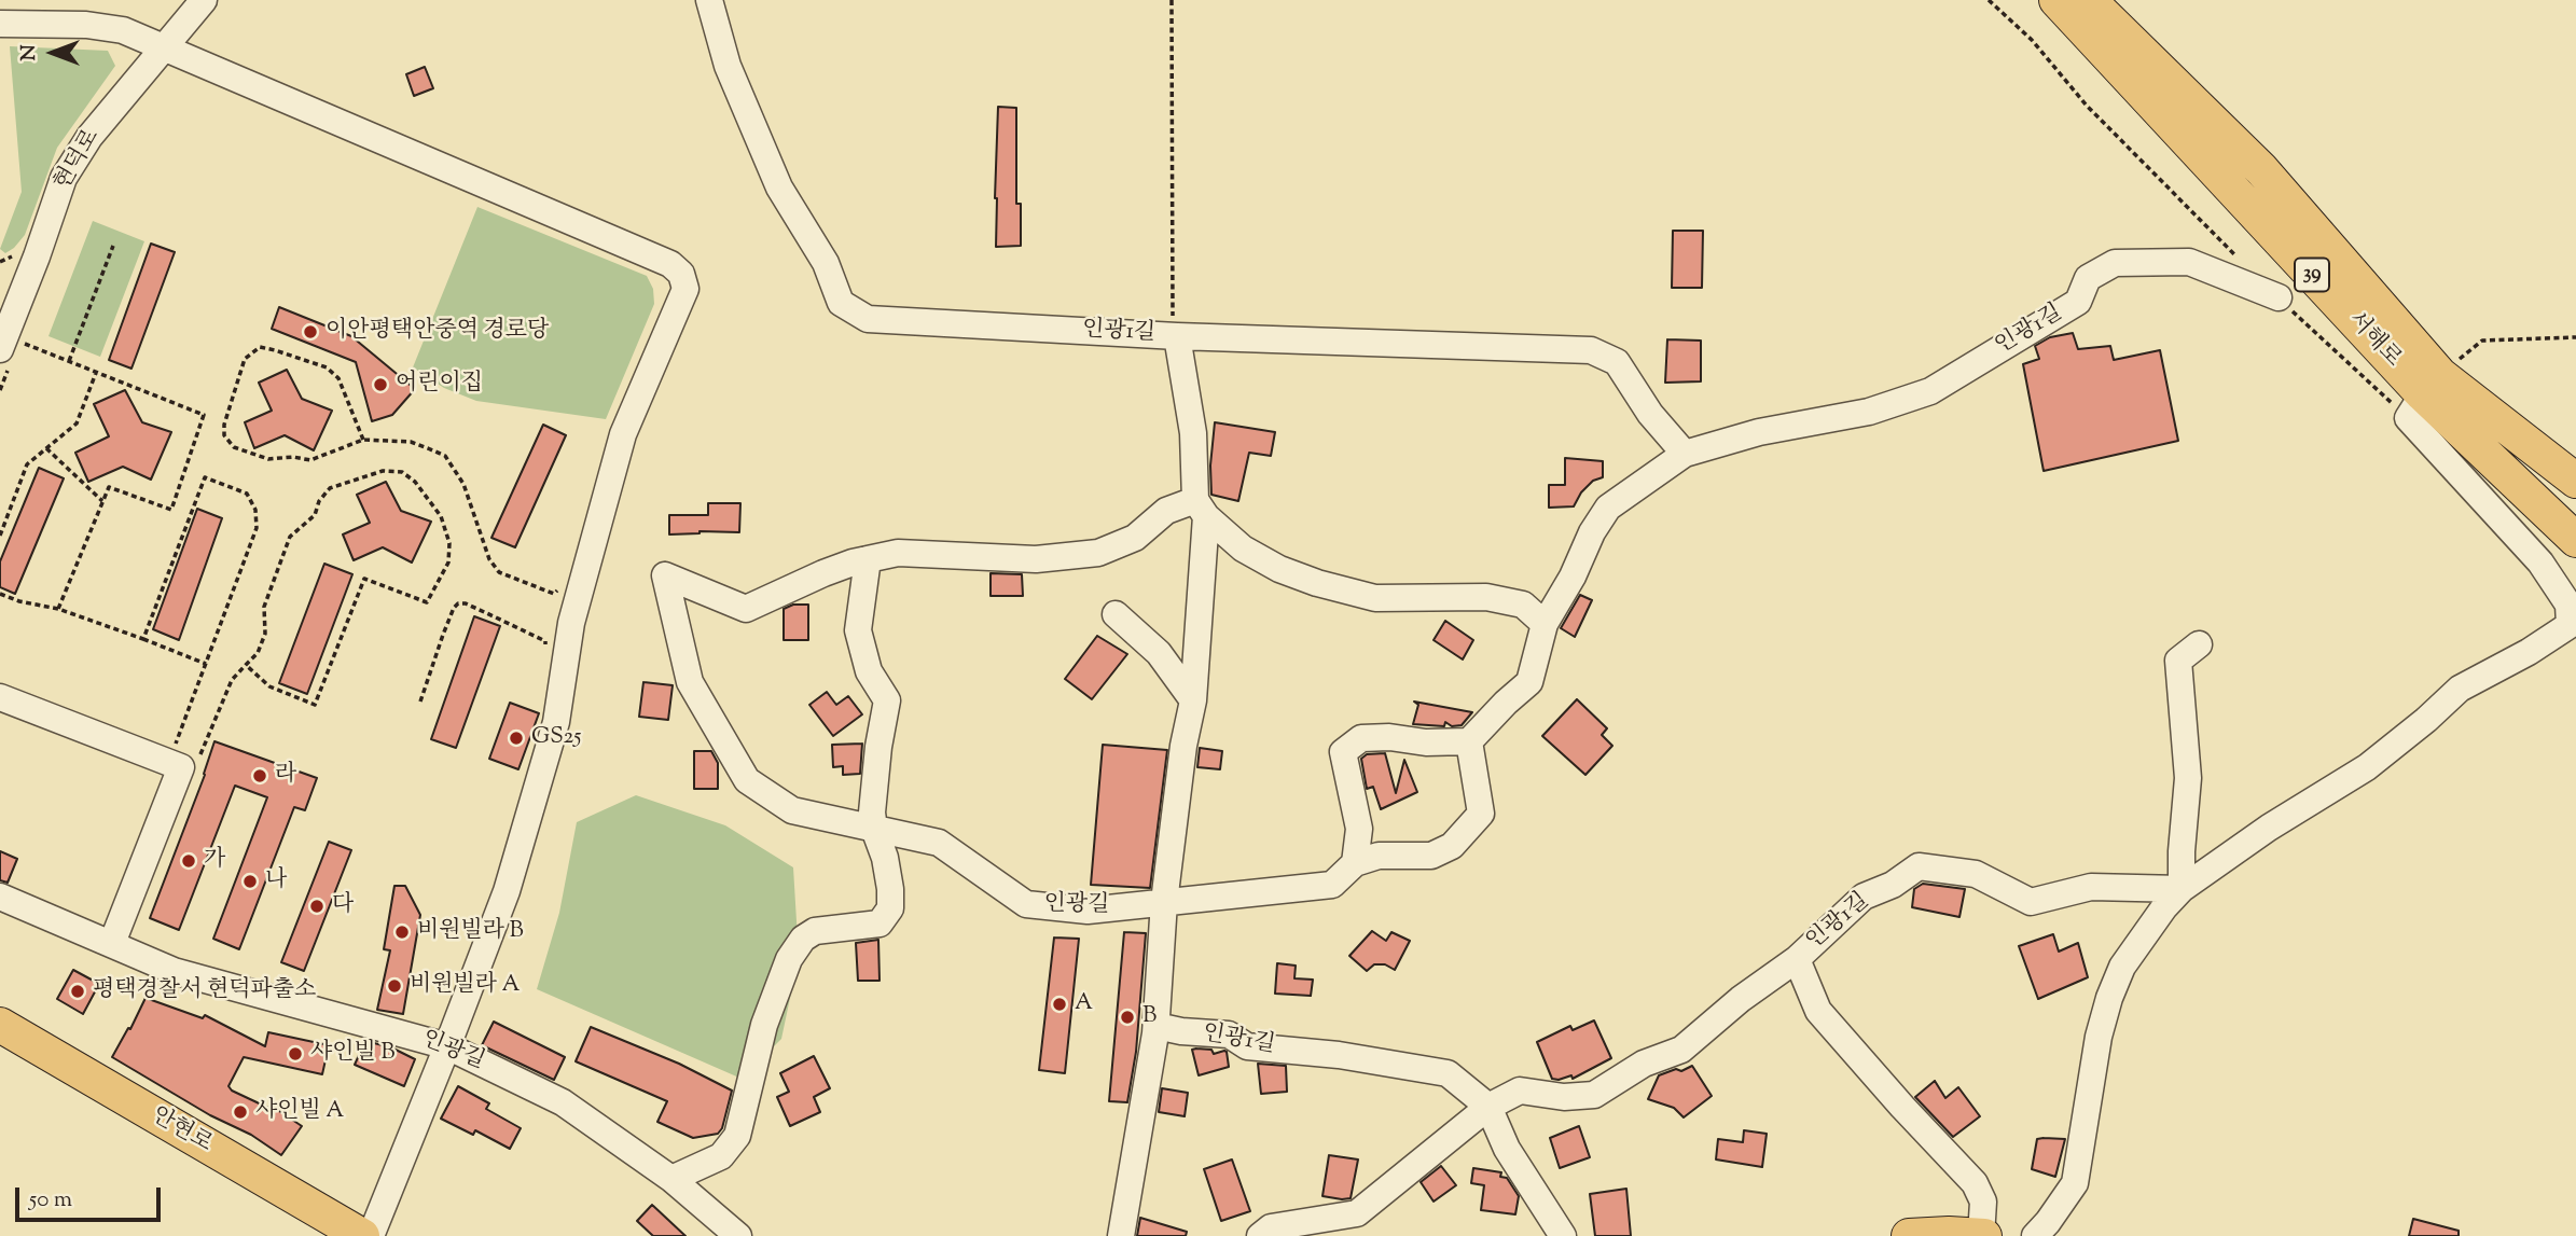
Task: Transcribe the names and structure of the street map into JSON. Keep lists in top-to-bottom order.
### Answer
{
  "streets": {
    "main road": ["39", "서해로", "안현로"],
    "street": ["현덕로", "인광1길", "인광길"]
  },
  "places": [
    "이안평택안중역 경로당",
    "어린이집",
    "GS25",
    "라",
    "가",
    "나",
    "다",
    "비원빌라 B",
    "비원빌라 A",
    "평택경찰서 현덕파출소",
    "A",
    "B",
    "샤인빌 B",
    "샤인빌 A"
  ],
  "scale_bar": "50 m",
  "north": "left"
}
